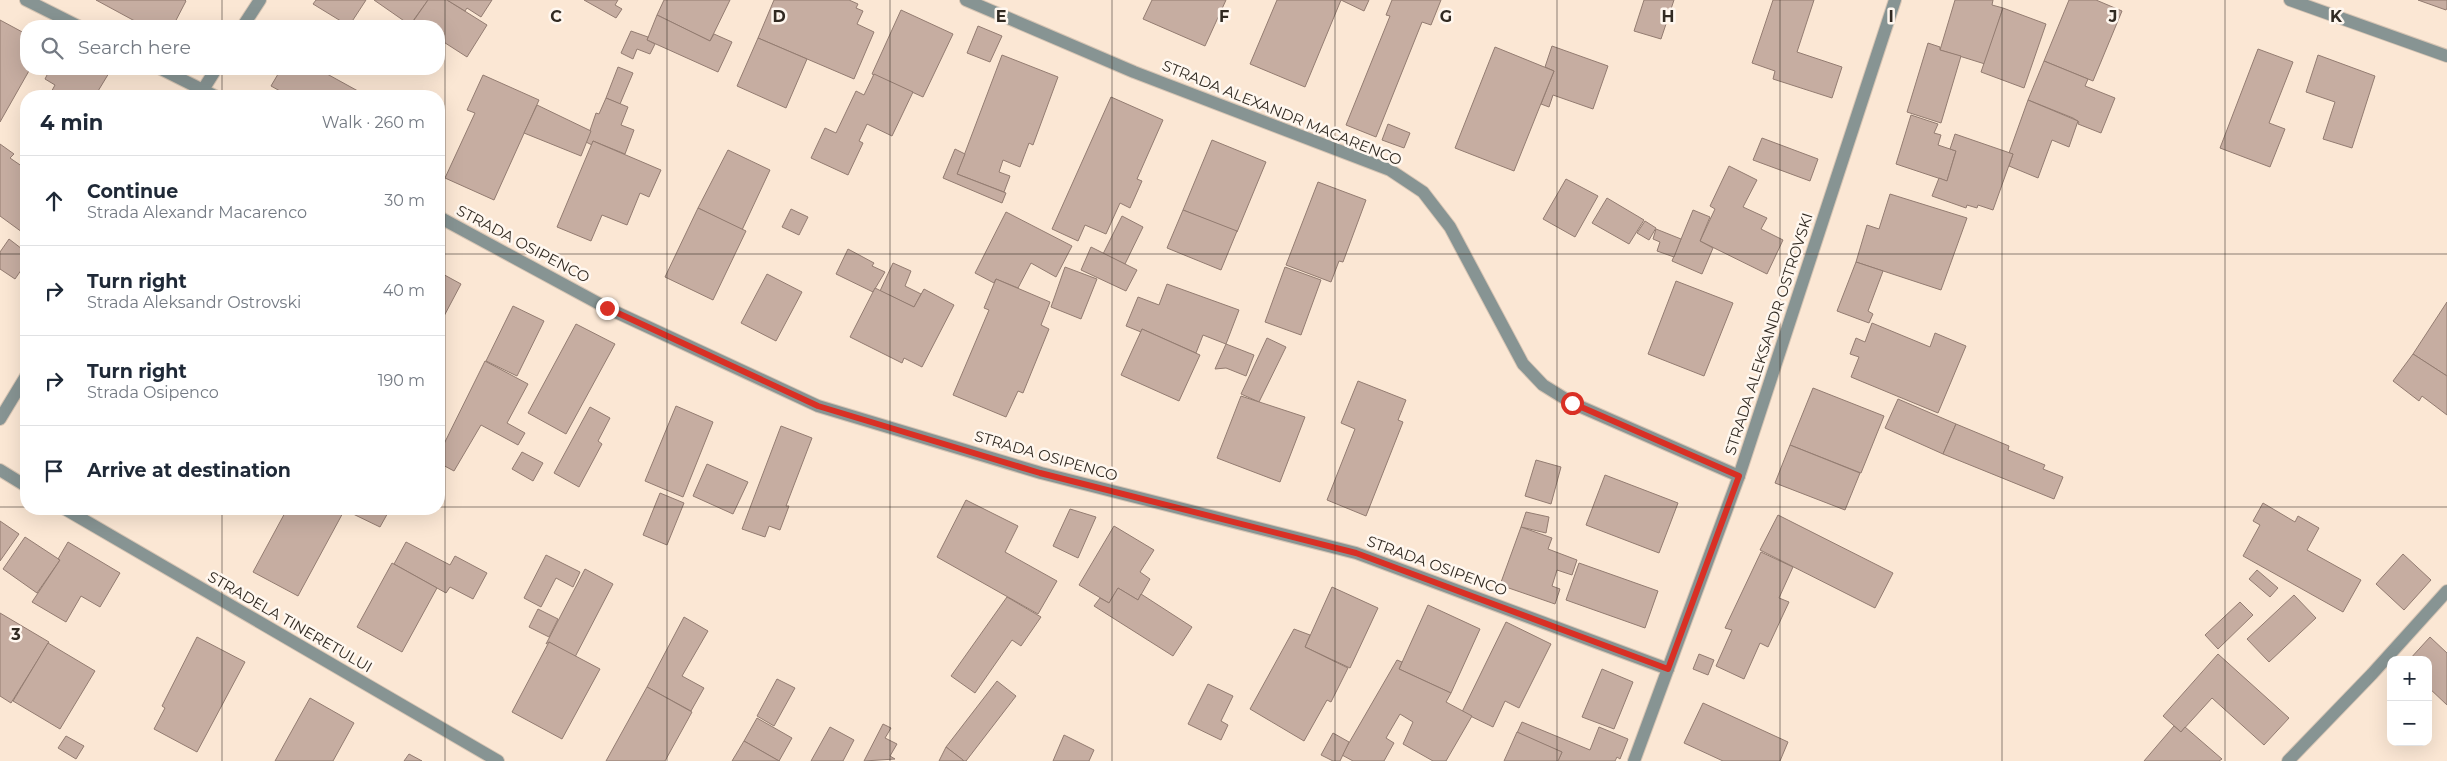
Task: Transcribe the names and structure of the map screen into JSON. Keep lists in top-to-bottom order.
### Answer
{
  "streets": {
    "street": [
      "STRADA ALEXANDR MACARENCO",
      "STRADA OSIPENCO",
      "STRADA ALEKSANDR OSTROVSKI",
      "STRADELA TINERETULUI"
    ]
  },
  "crossings": [
    ["STRADA ALEXANDR MACARENCO", "STRADA ALEKSANDR OSTROVSKI"],
    ["STRADA OSIPENCO", "STRADA ALEKSANDR OSTROVSKI"]
  ],
  "page": {
    "search": "Search here",
    "heading": ["4 min", "Walk · 260 m"],
    "list": [
      ["Continue", "Strada Alexandr Macarenco", "30 m"],
      ["Turn right", "Strada Aleksandr Ostrovski", "40 m"],
      ["Turn right", "Strada Osipenco", "190 m"],
      "Arrive at destination"
    ],
    "map_buttons": ["+", "−"]
  },
  "grid": {
    "columns": [
      "C",
      "D",
      "E",
      "F",
      "G",
      "H",
      "I",
      "J",
      "K"
    ],
    "rows": ["3"]
  }
}
